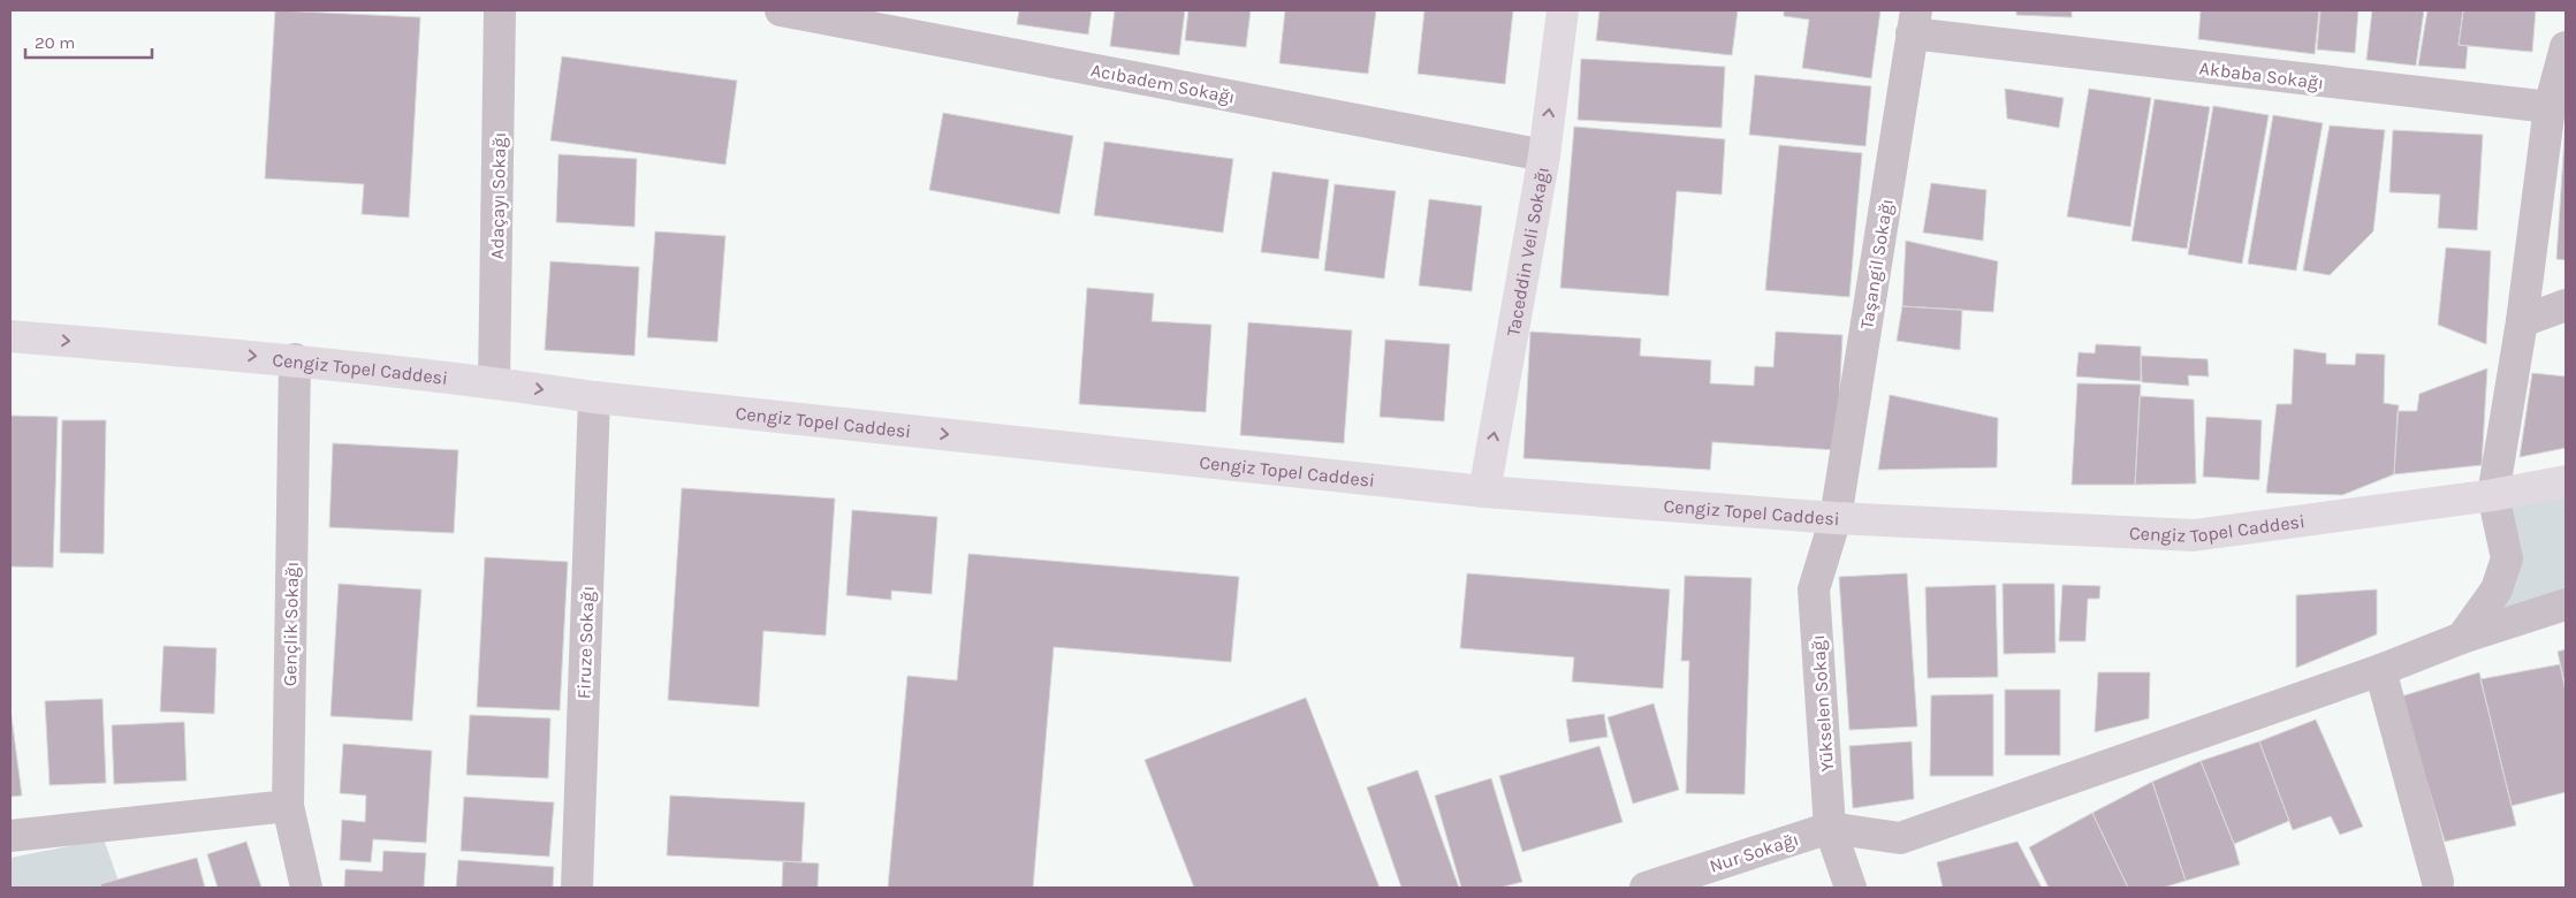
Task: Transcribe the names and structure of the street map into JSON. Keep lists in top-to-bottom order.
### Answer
{
  "streets": {
    "main road": ["Taceddin Veli Sokağı", "Cengiz Topel Caddesi"],
    "street": [
      "Akbaba Sokağı",
      "Acıbadem Sokağı",
      "Adaçayı Sokağı",
      "Taşangil Sokağı",
      "Gençlik Sokağı",
      "Firuze Sokağı",
      "Yükselen Sokağı",
      "Nur Sokağı"
    ]
  },
  "crossings": [
    ["Akbaba Sokağı", "Taşangil Sokağı"],
    ["Acıbadem Sokağı", "Taceddin Veli Sokağı"],
    ["Adaçayı Sokağı", "Cengiz Topel Caddesi"],
    ["Taceddin Veli Sokağı", "Cengiz Topel Caddesi"],
    ["Taşangil Sokağı", "Cengiz Topel Caddesi"],
    ["Taşangil Sokağı", "Yükselen Sokağı"],
    ["Cengiz Topel Caddesi", "Gençlik Sokağı"],
    ["Cengiz Topel Caddesi", "Firuze Sokağı"],
    ["Cengiz Topel Caddesi", "Yükselen Sokağı"],
    ["Yükselen Sokağı", "Nur Sokağı"]
  ],
  "one_way": ["Taceddin Veli Sokağı", "Cengiz Topel Caddesi"],
  "scale_bar": "20 m"
}
